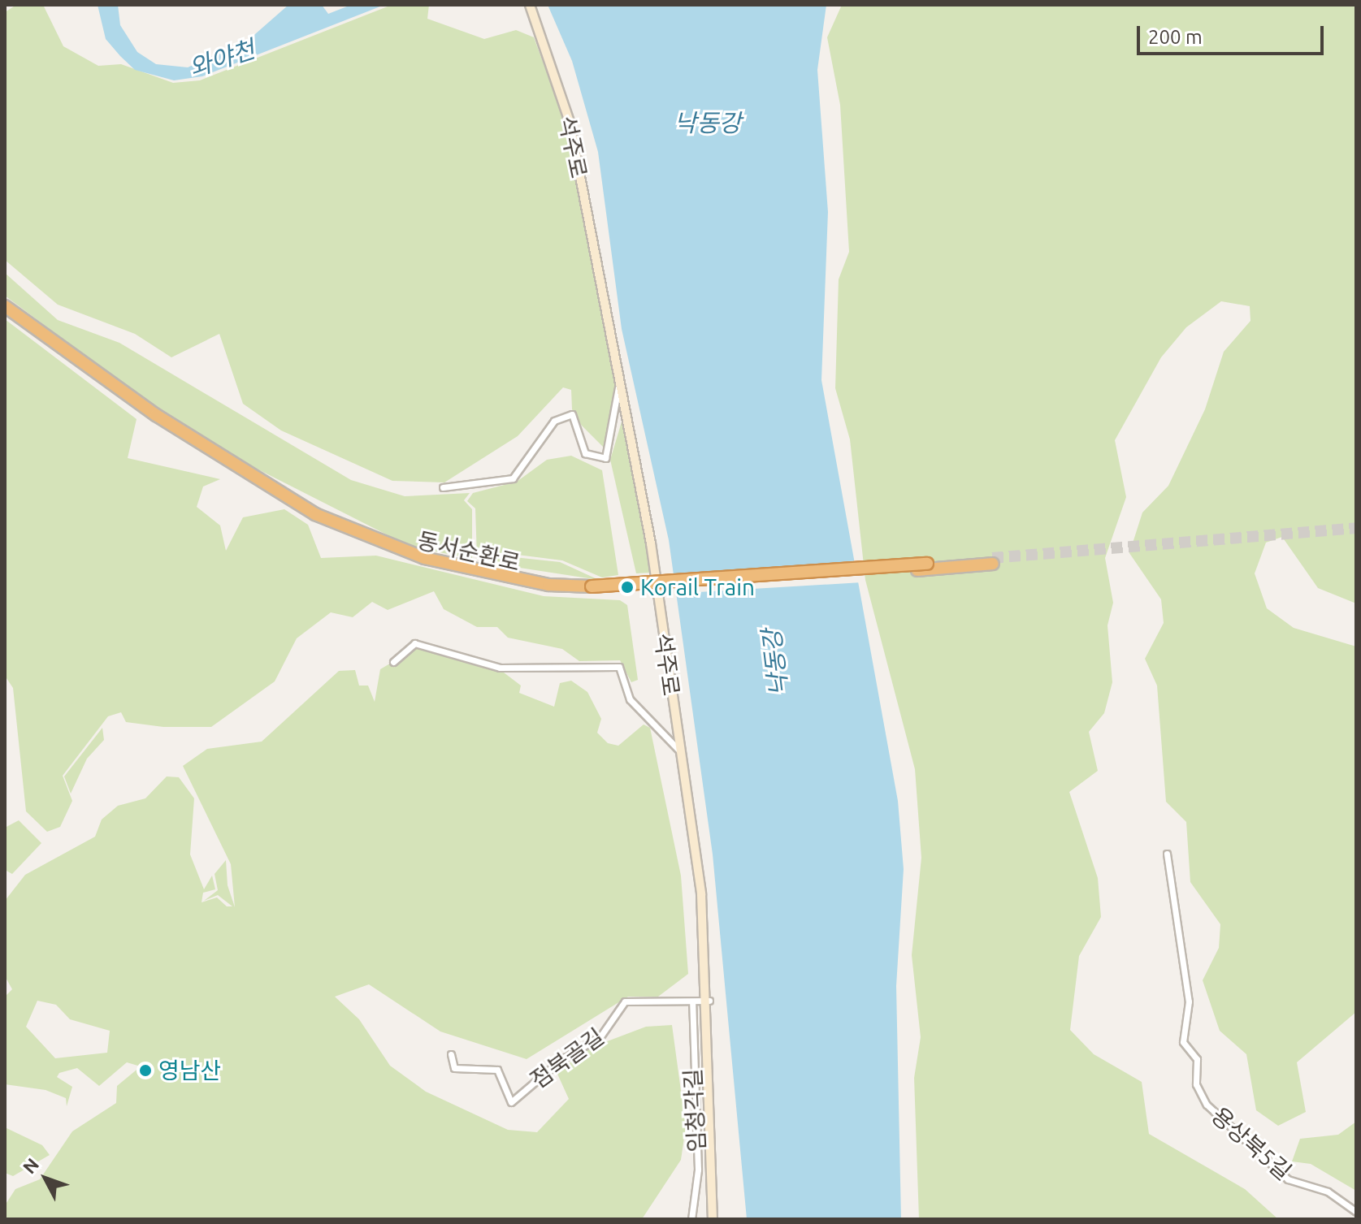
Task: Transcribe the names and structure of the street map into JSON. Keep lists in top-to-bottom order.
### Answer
{
  "streets": {
    "highway": ["동서순환로"],
    "street": [
      "석주로",
      "점북골길",
      "임청각길",
      "용상북5길"
    ]
  },
  "crossings": [
    ["석주로", "점북골길"],
    ["점북골길", "임청각길"]
  ],
  "water": ["와야천", "낙동강"],
  "places": ["Korail Train", "영남산"],
  "scale_bar": "200 m",
  "north": "top left"
}
